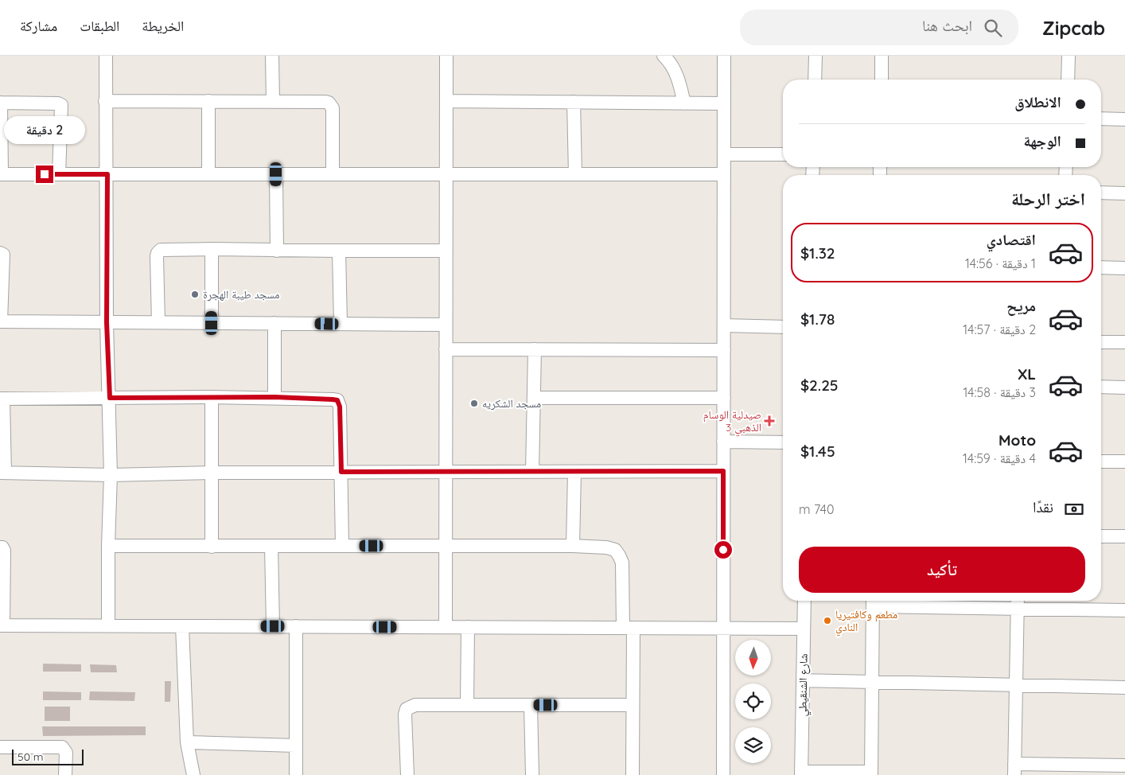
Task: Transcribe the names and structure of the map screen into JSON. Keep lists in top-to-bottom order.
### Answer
{
  "streets": {
    "street": ["شارع الشنقيطي"]
  },
  "places": {
    "other": ["مسجد طيبة الهجرة", "مسجد الشكريه", "مطعم وكافتيريا النادي"],
    "health": ["صيدلية الوسام الذهبي 3"]
  },
  "scale_bar": "50 m",
  "north": "bottom",
  "page": {
    "header": "Zipcab",
    "search": "ابحث هنا",
    "nav": ["الخريطة", "الطبقات", "مشاركة"],
    "banner": ["الانطلاق", "الوجهة"],
    "bubble": "2 دقيقة",
    "heading": "اختر الرحلة",
    "list": [
      {
        "name": "اقتصادي",
        "note": "1 دقيقة · 14:56",
        "value": "$1.32"
      },
      {
        "name": "مريح",
        "note": "2 دقيقة · 14:57",
        "value": "$1.78"
      },
      {
        "name": "XL",
        "note": "3 دقيقة · 14:58",
        "value": "$2.25"
      },
      {
        "name": "Moto",
        "note": "4 دقيقة · 14:59",
        "value": "$1.45"
      }
    ],
    "pay": ["نقدًا", "740 m"],
    "buttons": "تأكيد",
    "scale": "50 m"
  }
}
